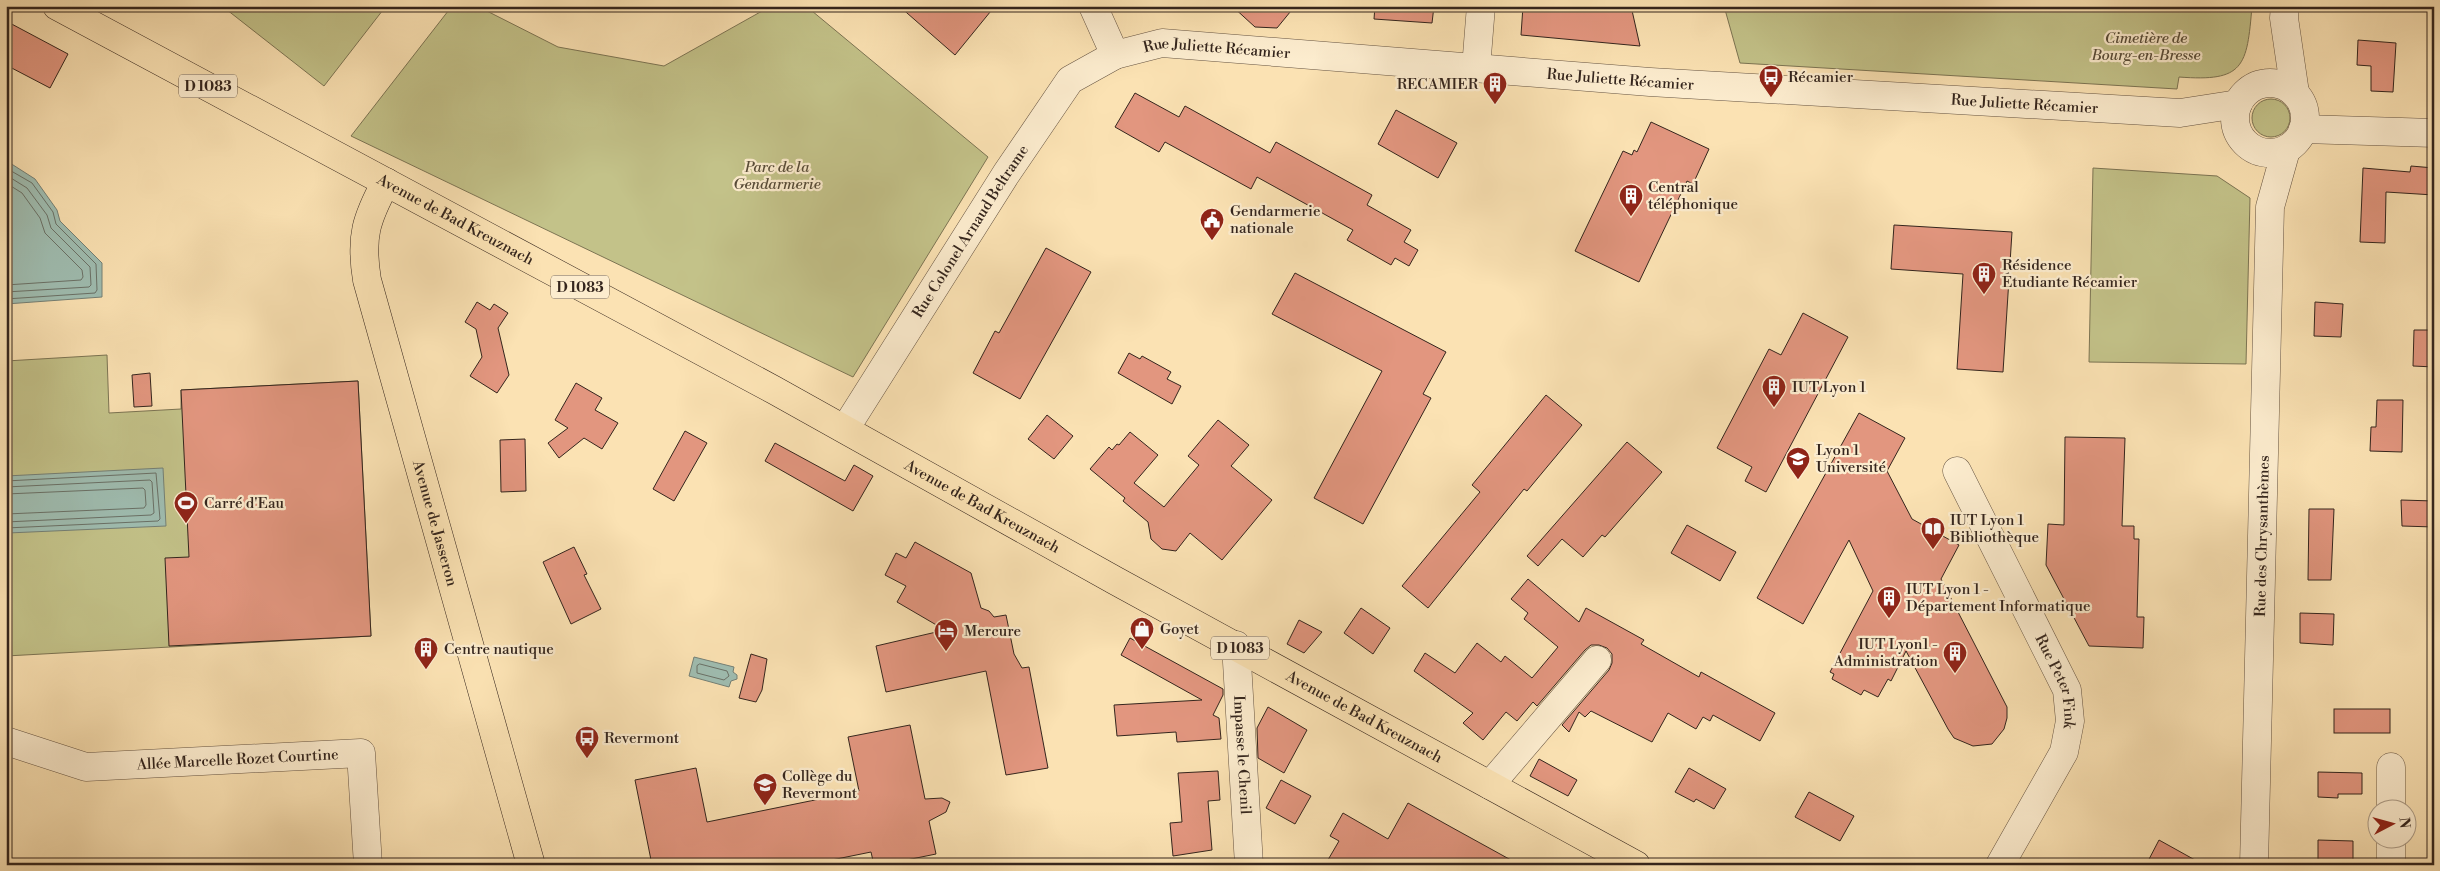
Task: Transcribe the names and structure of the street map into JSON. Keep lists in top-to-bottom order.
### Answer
{
  "streets": {
    "main road": ["D 1083", "Avenue de Bad Kreuznach", "Avenue de Jasseron"],
    "street": [
      "Rue Juliette Récamier",
      "Rue Colonel Arnaud Beltrame",
      "Rue des Chrysanthèmes",
      "Rue Peter Fink",
      "Impasse le Chenil",
      "Allée Marcelle Rozet Courtine"
    ]
  },
  "crossings": [
    ["Rue Juliette Récamier", "Rue Colonel Arnaud Beltrame"],
    ["Rue Juliette Récamier", "Rue des Chrysanthèmes"],
    ["Avenue de Bad Kreuznach", "Rue Colonel Arnaud Beltrame"],
    ["Avenue de Bad Kreuznach", "Avenue de Jasseron"],
    ["Avenue de Bad Kreuznach", "Impasse le Chenil"]
  ],
  "parks": ["Cimetière de Bourg-en-Bresse", "Parc de la Gendarmerie"],
  "places": {
    "bus stop": ["Récamier", "Revermont"],
    "building": [
      "RECAMIER",
      "Central téléphonique",
      "Résidence Étudiante Récamier",
      "IUT Lyon 1",
      "IUT Lyon 1 - Département Informatique",
      "Centre nautique",
      "IUT Lyon1 - Administration"
    ],
    "public building": ["Gendarmerie nationale"],
    "school or university": ["Lyon 1 Université", "Collège du Revermont"],
    "sports": ["Carré d'Eau"],
    "library": ["IUT Lyon 1 Bibliothèque"],
    "shop": ["Goyet"],
    "hotel": ["Mercure"]
  },
  "north": "right"
}
